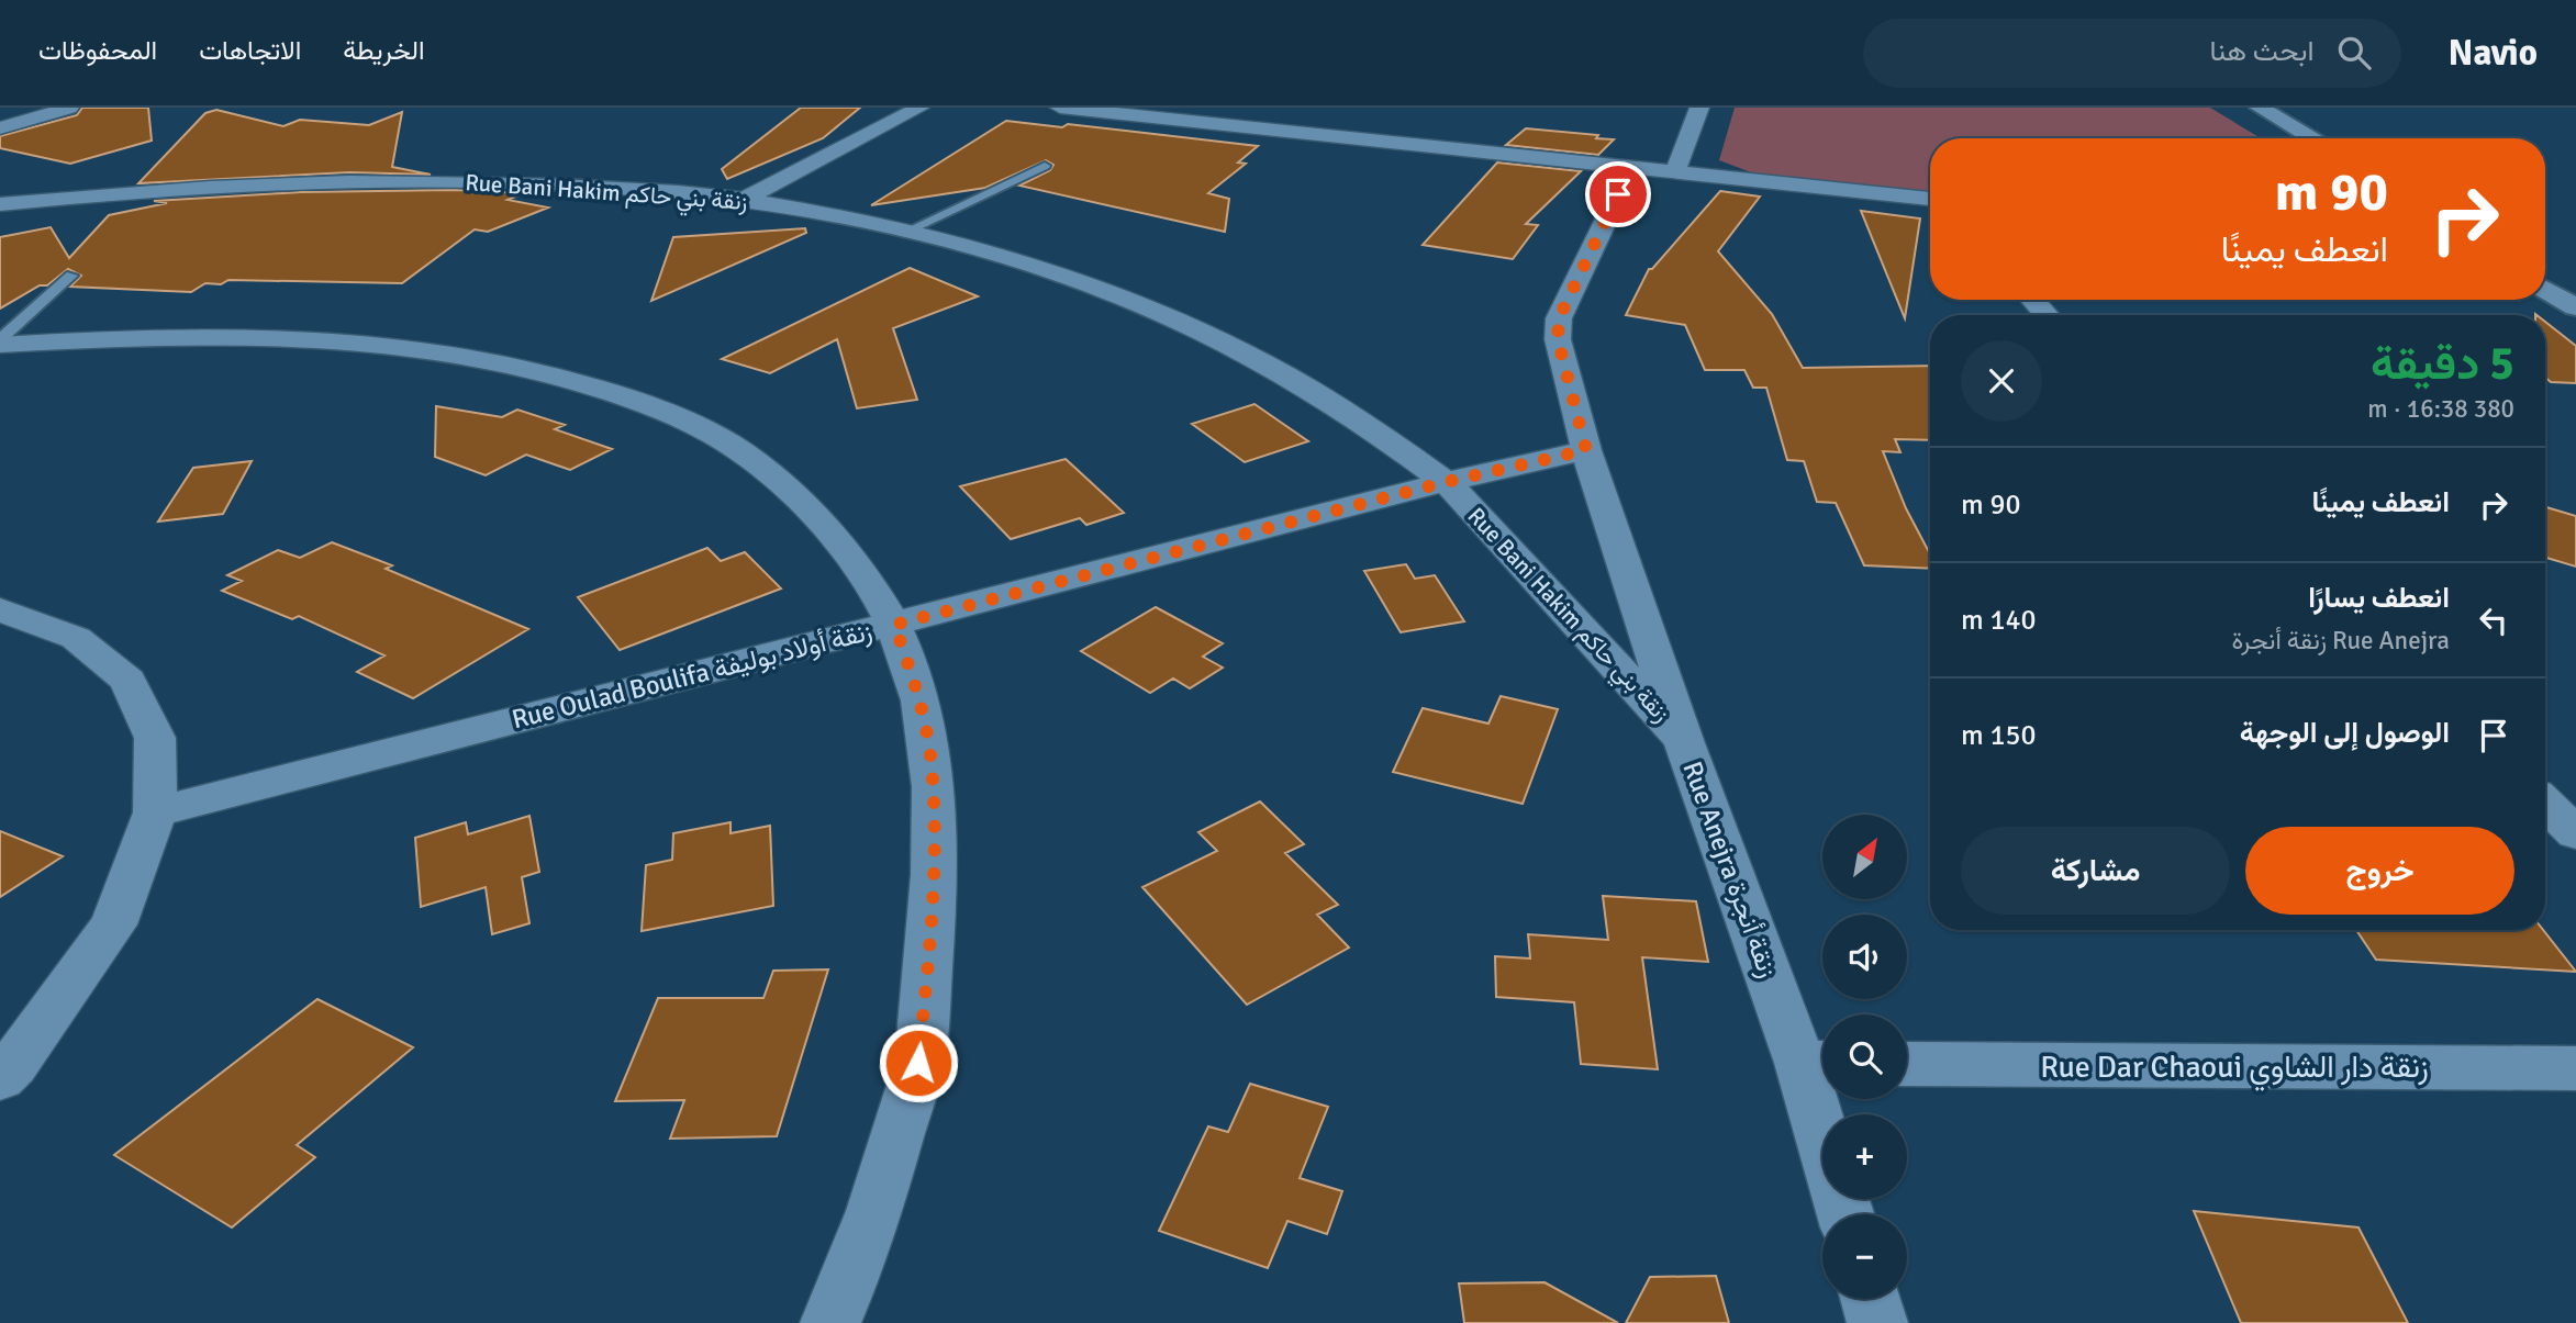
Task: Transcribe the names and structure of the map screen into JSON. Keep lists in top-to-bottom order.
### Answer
{
  "streets": {
    "street": [
      "Rue Bani Hakim زنقة بني حاكم",
      "Rue Oulad Boulifa زنقة أولاد بوليفة",
      "Rue Anejra زنقة أنجرة",
      "Rue Dar Chaoui زنقة دار الشاوي"
    ]
  },
  "crossings": [
    ["Rue Bani Hakim زنقة بني حاكم", "Rue Oulad Boulifa زنقة أولاد بوليفة"],
    ["Rue Bani Hakim زنقة بني حاكم", "Rue Anejra زنقة أنجرة"],
    ["Rue Oulad Boulifa زنقة أولاد بوليفة", "Rue Anejra زنقة أنجرة"]
  ],
  "north": "top right",
  "page": {
    "header": "Navio",
    "search": "ابحث هنا",
    "nav": ["الخريطة", "الاتجاهات", "المحفوظات"],
    "turn": ["90 m", "انعطف يمينًا"],
    "heading": ["5 دقيقة", "380 m · 16:38"],
    "list": [
      {
        "name": "انعطف يمينًا",
        "value": "90 m"
      },
      {
        "name": "انعطف يسارًا",
        "note": "Rue Anejra زنقة أنجرة",
        "value": "140 m"
      },
      {
        "name": "الوصول إلى الوجهة",
        "value": "150 m"
      }
    ],
    "buttons": ["خروج", "مشاركة"],
    "map_buttons": ["+", "−"]
  }
}
